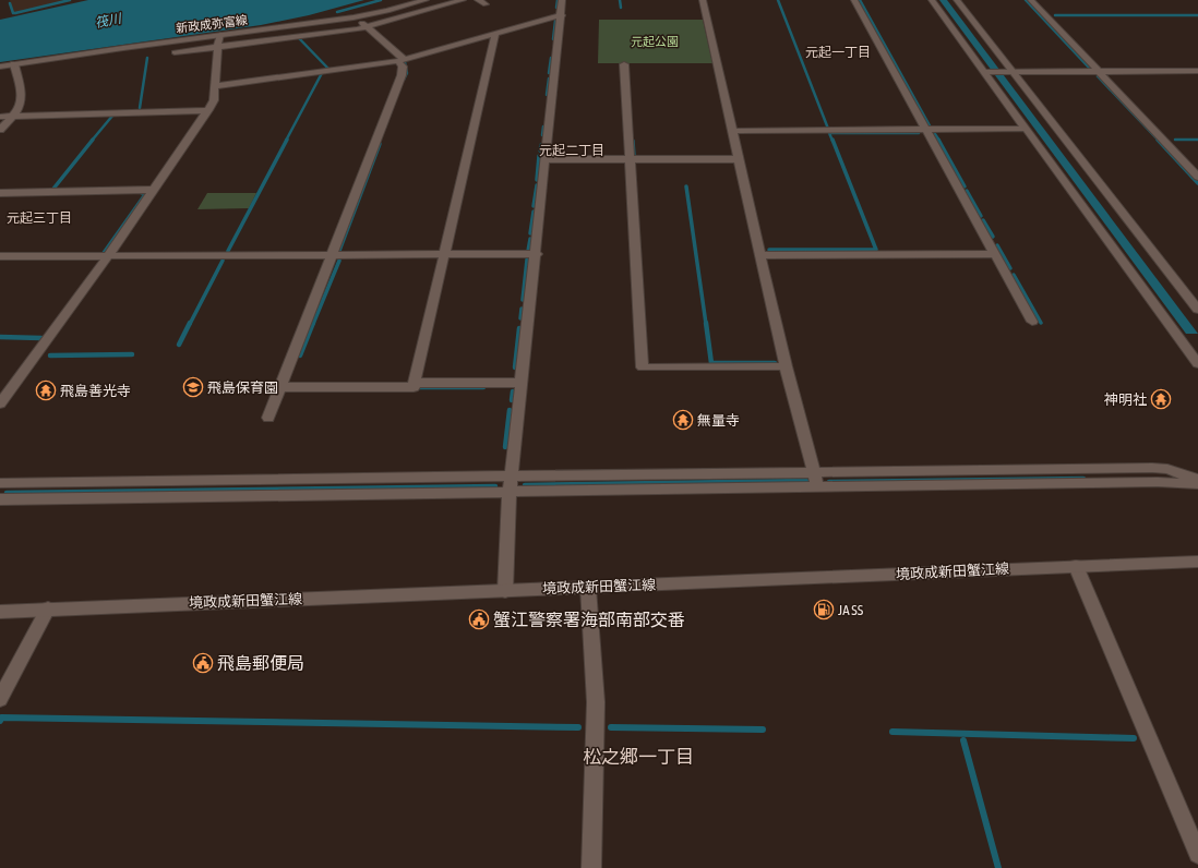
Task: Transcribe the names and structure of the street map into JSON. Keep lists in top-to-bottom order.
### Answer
{
  "streets": {
    "street": ["新政成弥富線", "境政成新田蟹江線"]
  },
  "districts": [
    "元起一丁目",
    "元起二丁目",
    "元起三丁目",
    "松之郷一丁目"
  ],
  "water": ["筏川"],
  "parks": ["元起公園"],
  "places": {
    "school or university": ["飛島保育園"],
    "temple": ["飛島善光寺", "神明社", "無量寺"],
    "fuel station": ["JA SS"],
    "public building": ["蟹江警察署海部南部交番", "飛島郵便局"]
  }
}
